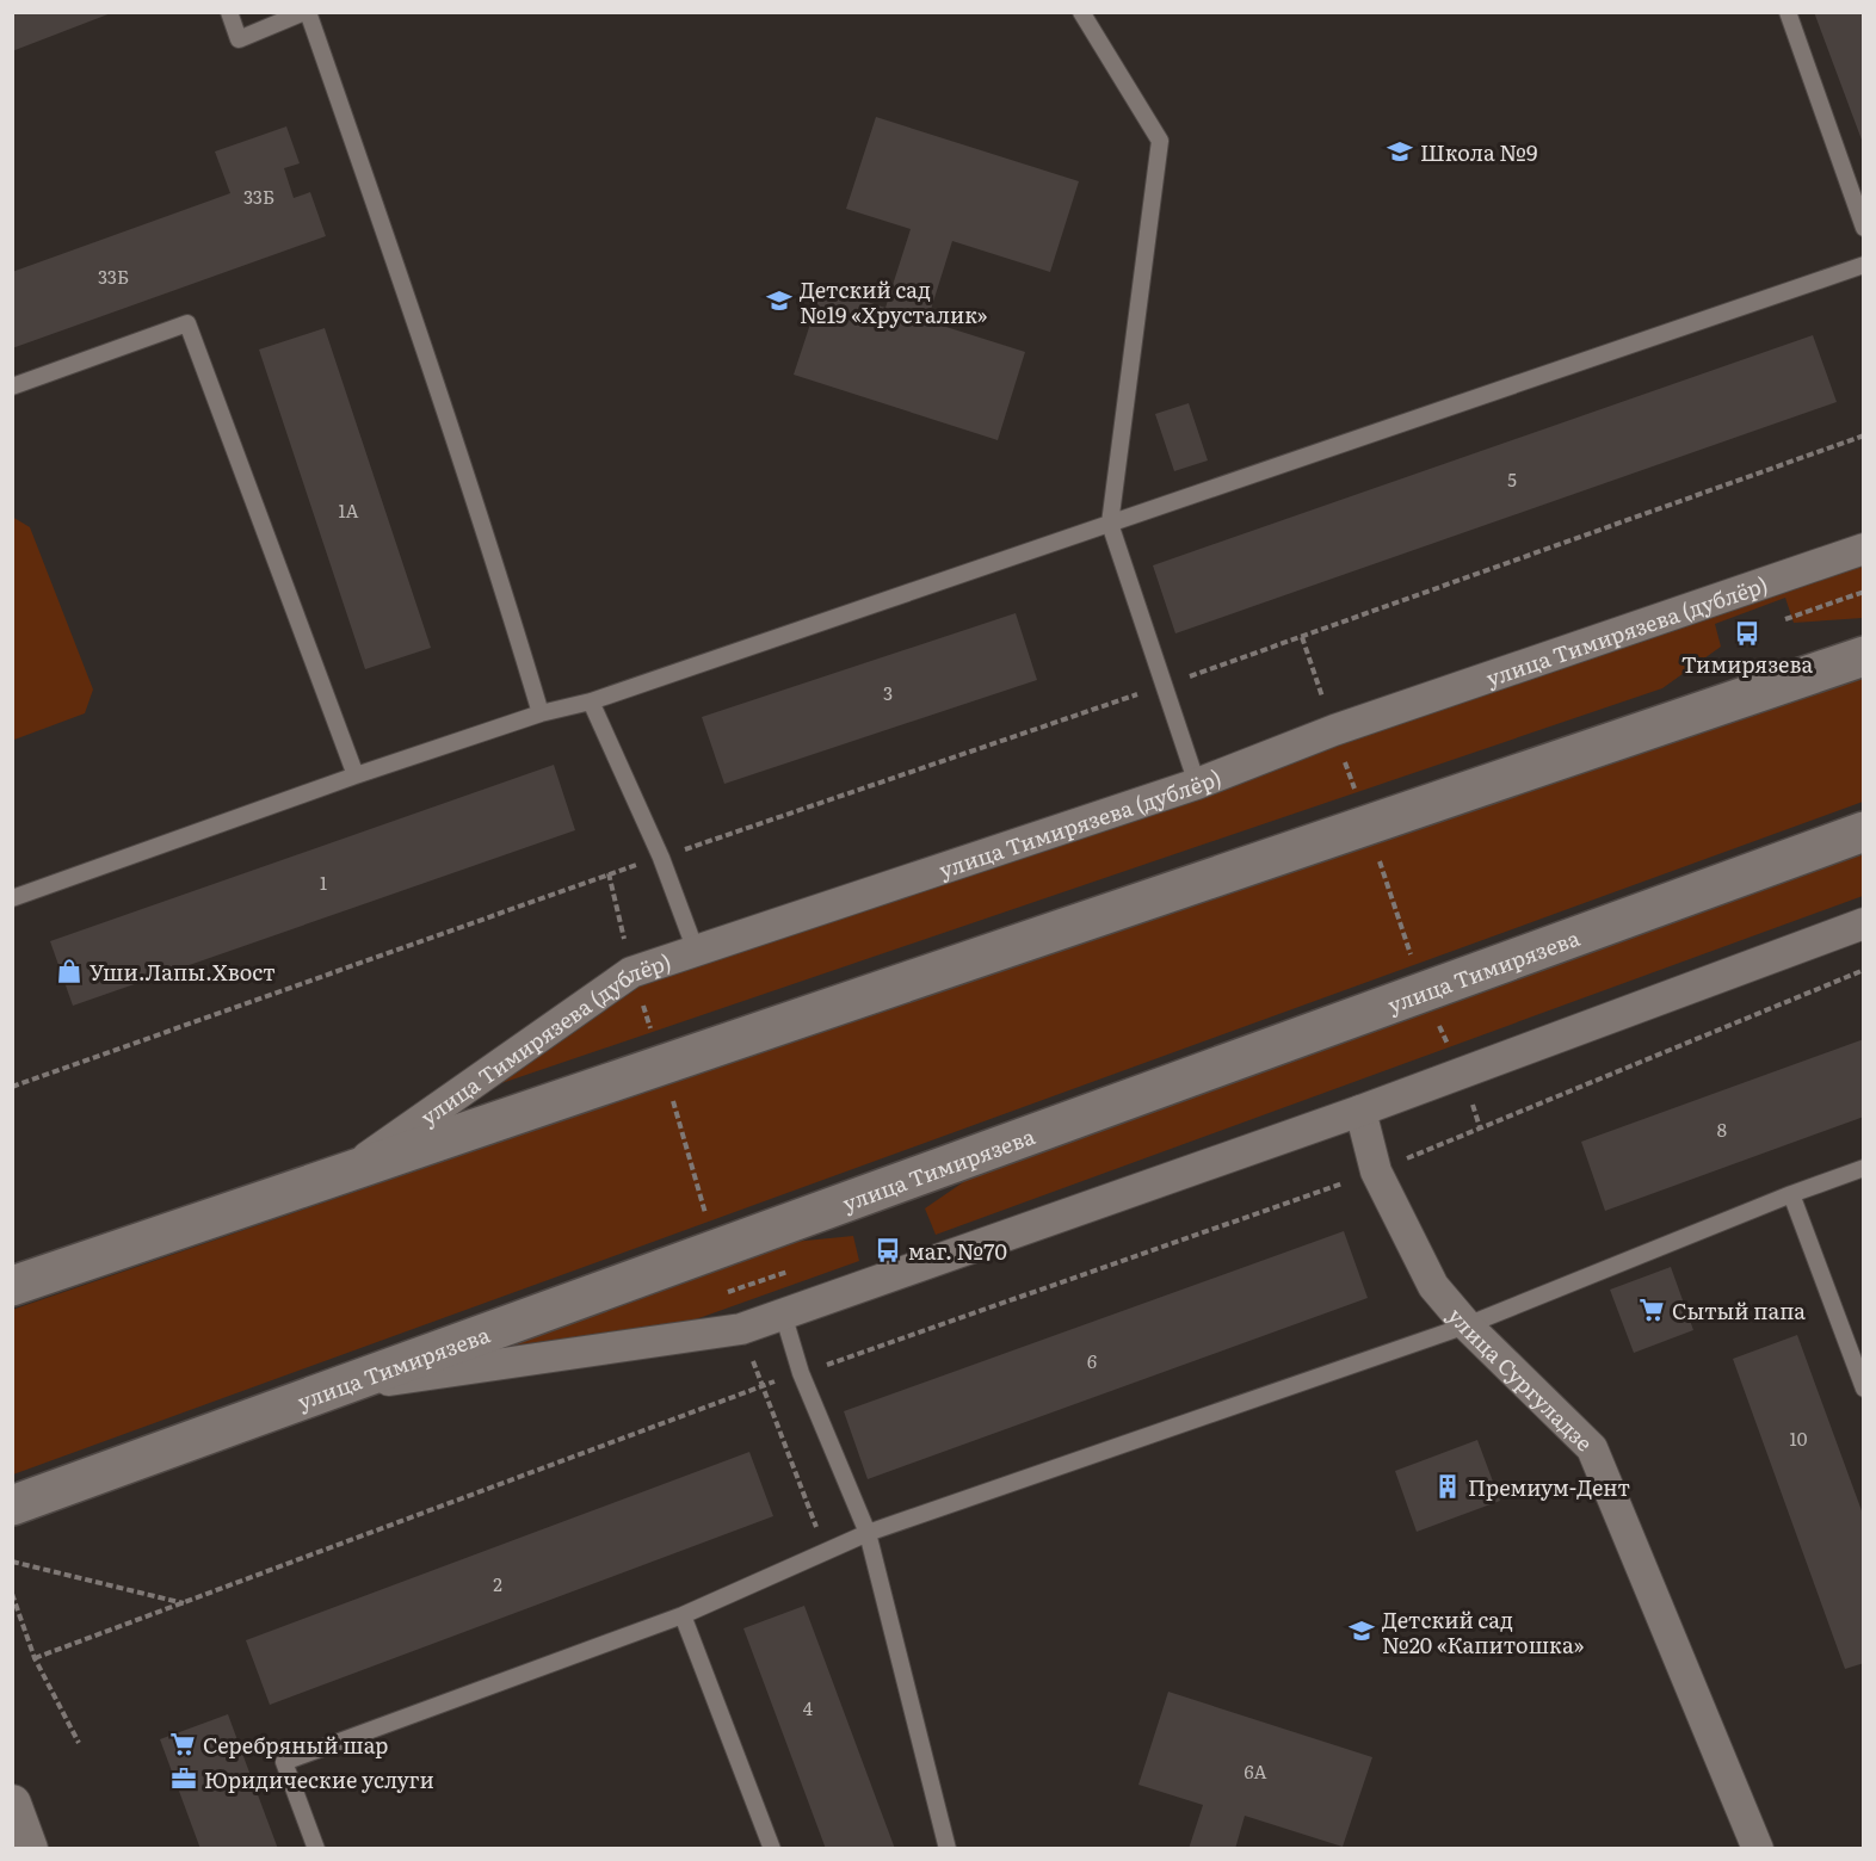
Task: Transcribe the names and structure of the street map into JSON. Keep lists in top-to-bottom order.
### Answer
{
  "streets": {
    "main road": ["улица Тимирязева"],
    "street": ["улица Тимирязева (дублёр)", "улица Сургуладзе"]
  },
  "places": {
    "school or university": ["Школа №9", "Детский сад №19 «Хрусталик»", "Детский сад №20 «Капитошка»"],
    "bus stop": ["Тимирязева", "маг. №70"],
    "shop": ["Уши.Лапы.Хвост"],
    "supermarket": ["Сытый папа", "Серебряный шар"],
    "building": ["Премиум-Дент"],
    "office": ["Юридические услуги"]
  },
  "house_numbers": [
    "33Б",
    "33Б",
    "5",
    "1А",
    "3",
    "1",
    "8",
    "6",
    "10",
    "2",
    "4",
    "6А"
  ]
}
